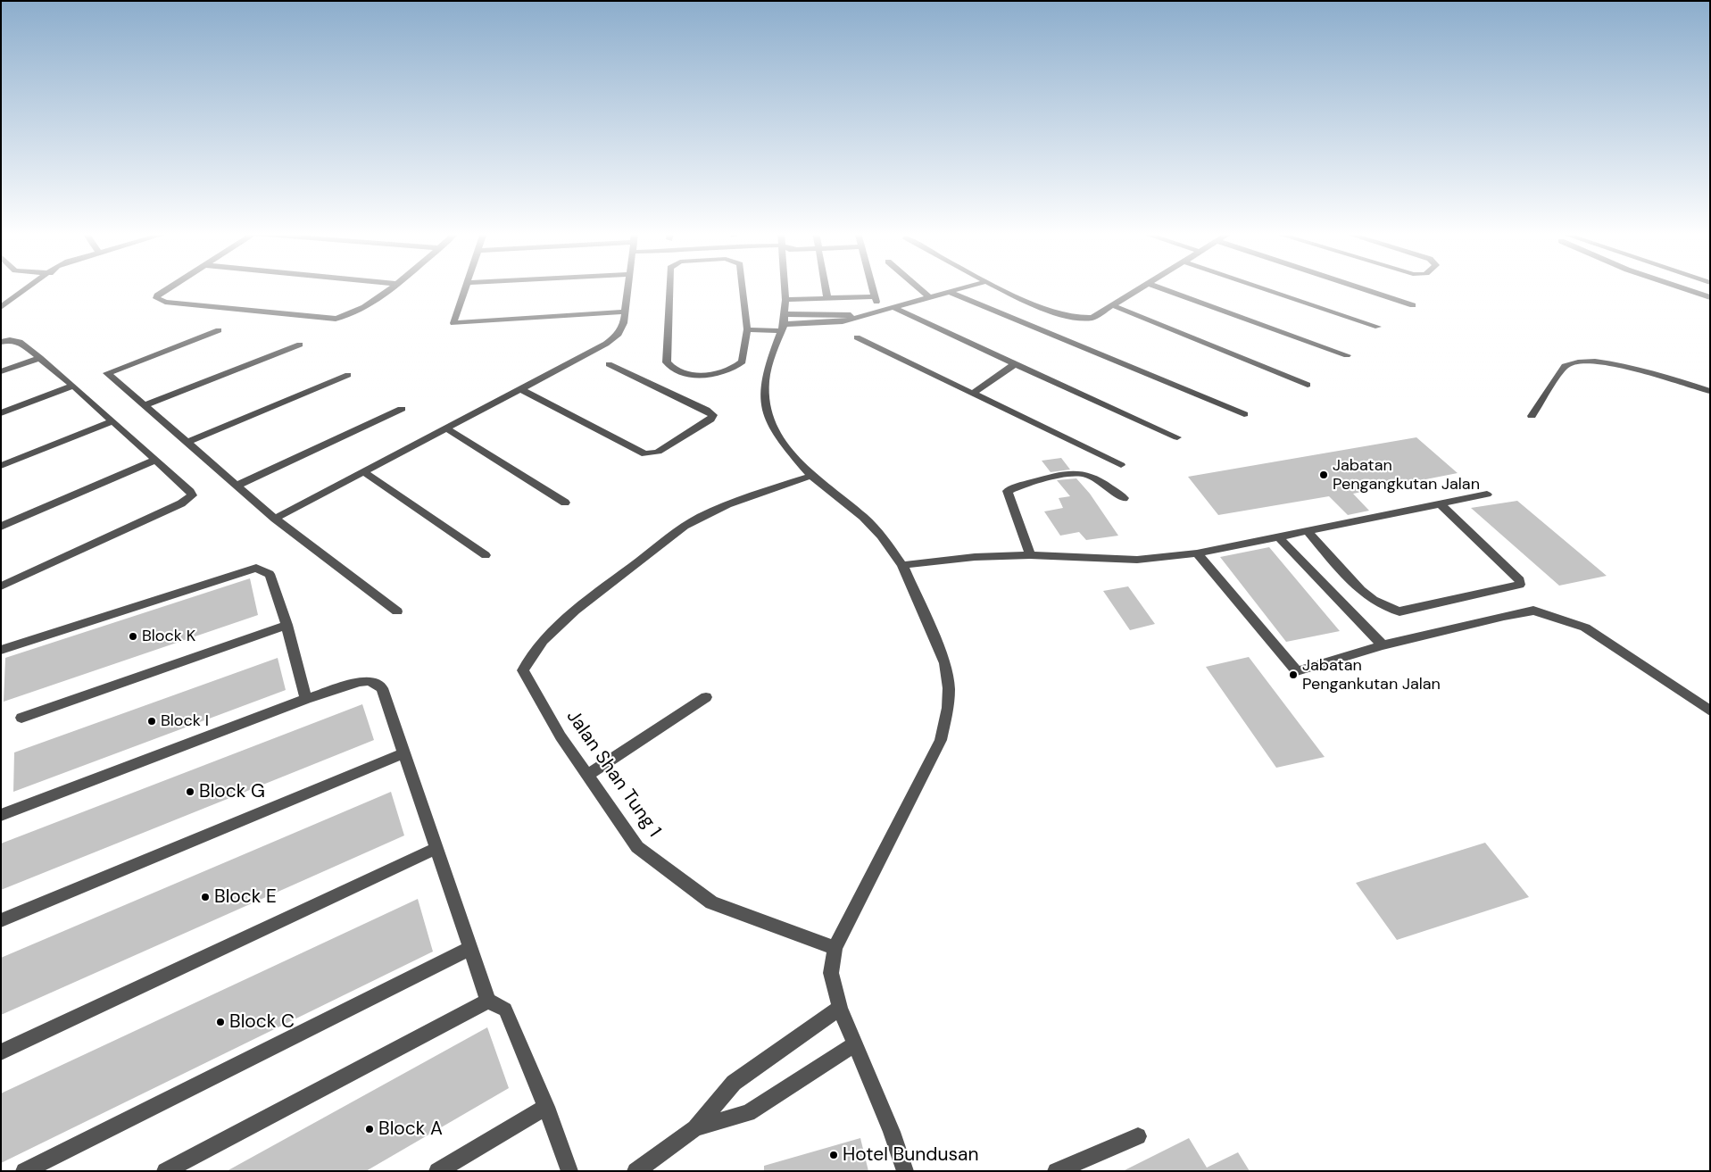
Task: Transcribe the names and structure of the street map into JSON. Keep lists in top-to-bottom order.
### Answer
{
  "streets": {
    "street": ["Jalan Shan Tung 1"]
  },
  "places": [
    "Jabatan Pengangkutan Jalan",
    "Block K",
    "Jabatan Pengankutan Jalan",
    "Block I",
    "Block G",
    "Block E",
    "Block C",
    "Block A",
    "Hotel Bundusan"
  ]
}
